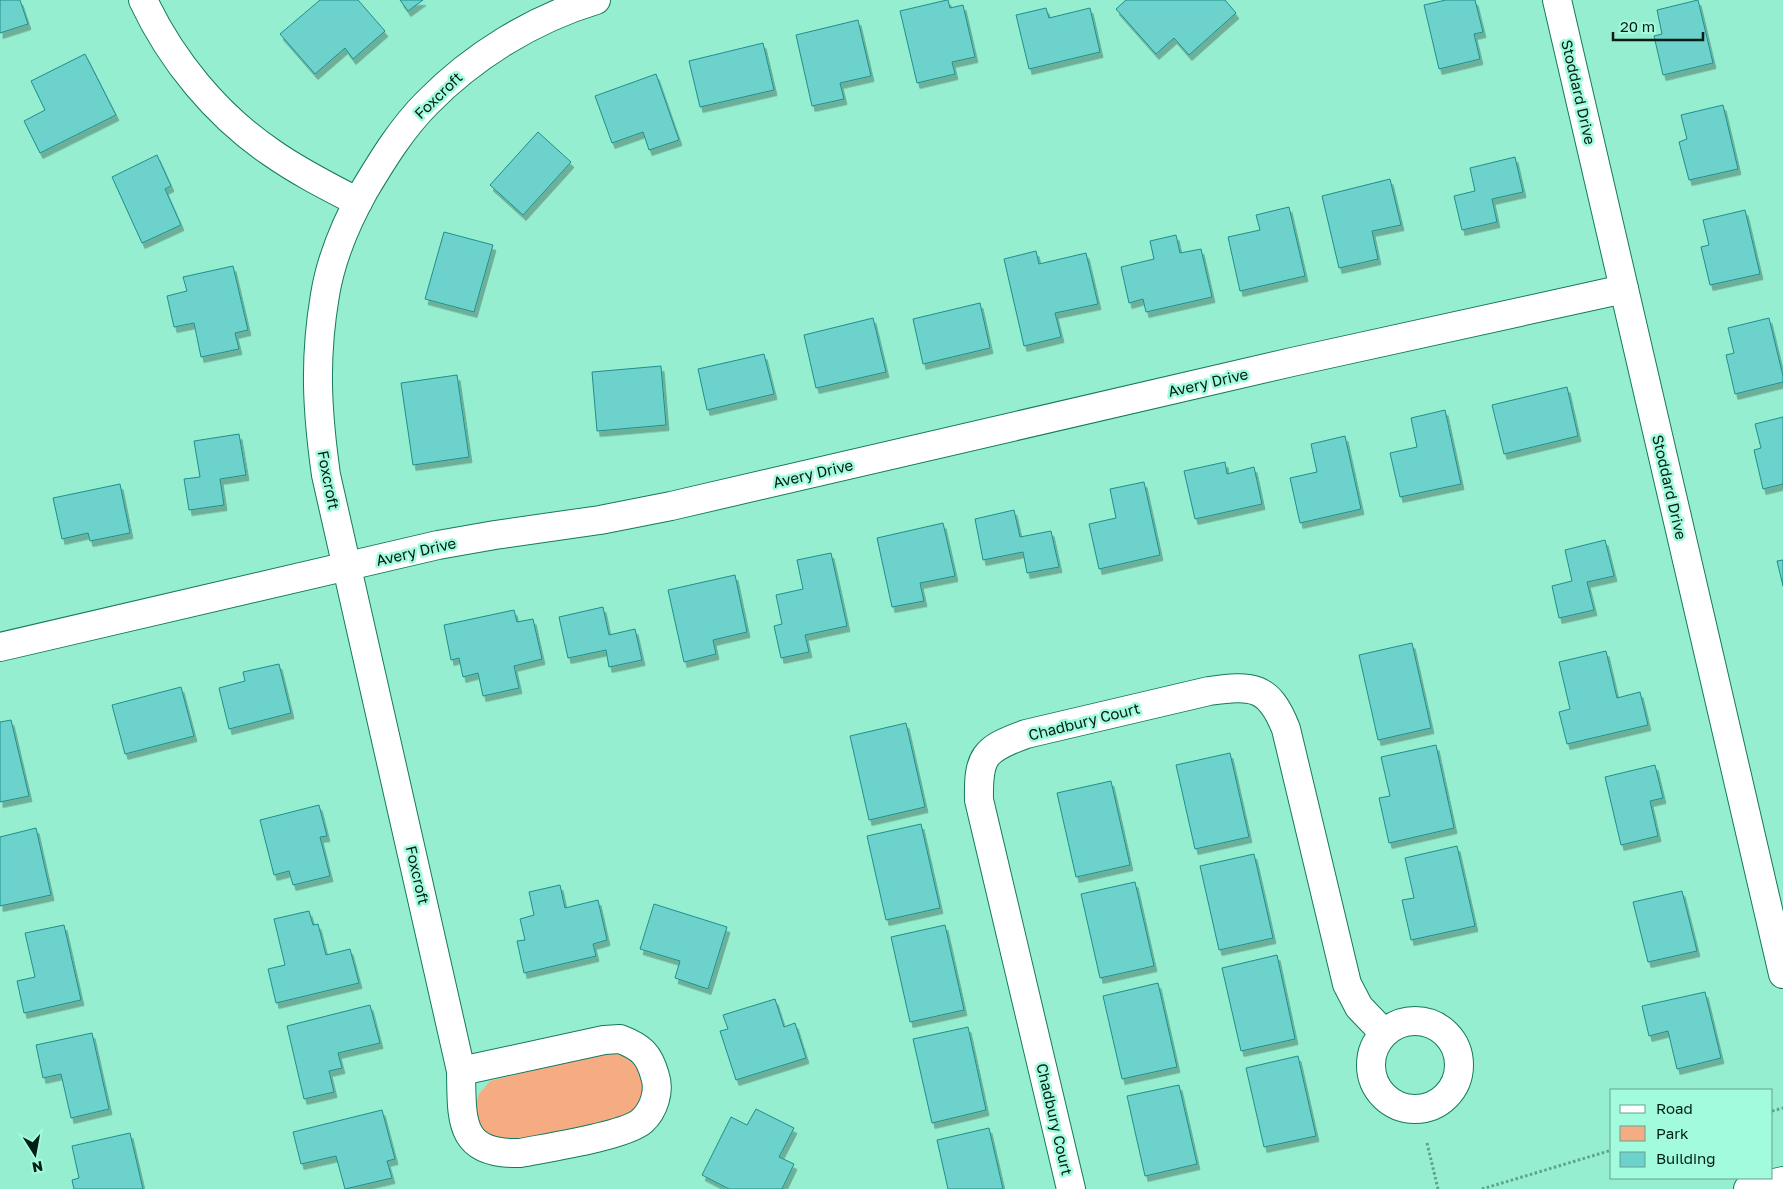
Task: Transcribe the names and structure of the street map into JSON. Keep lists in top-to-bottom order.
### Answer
{
  "streets": {
    "street": [
      "Stoddard Drive",
      "Foxcroft",
      "Avery Drive",
      "Chadbury Court"
    ]
  },
  "crossings": [
    ["Stoddard Drive", "Avery Drive"],
    ["Foxcroft", "Avery Drive"]
  ],
  "legend": ["Road", "Park", "Building"],
  "scale_bar": "20 m",
  "north": "bottom"
}
